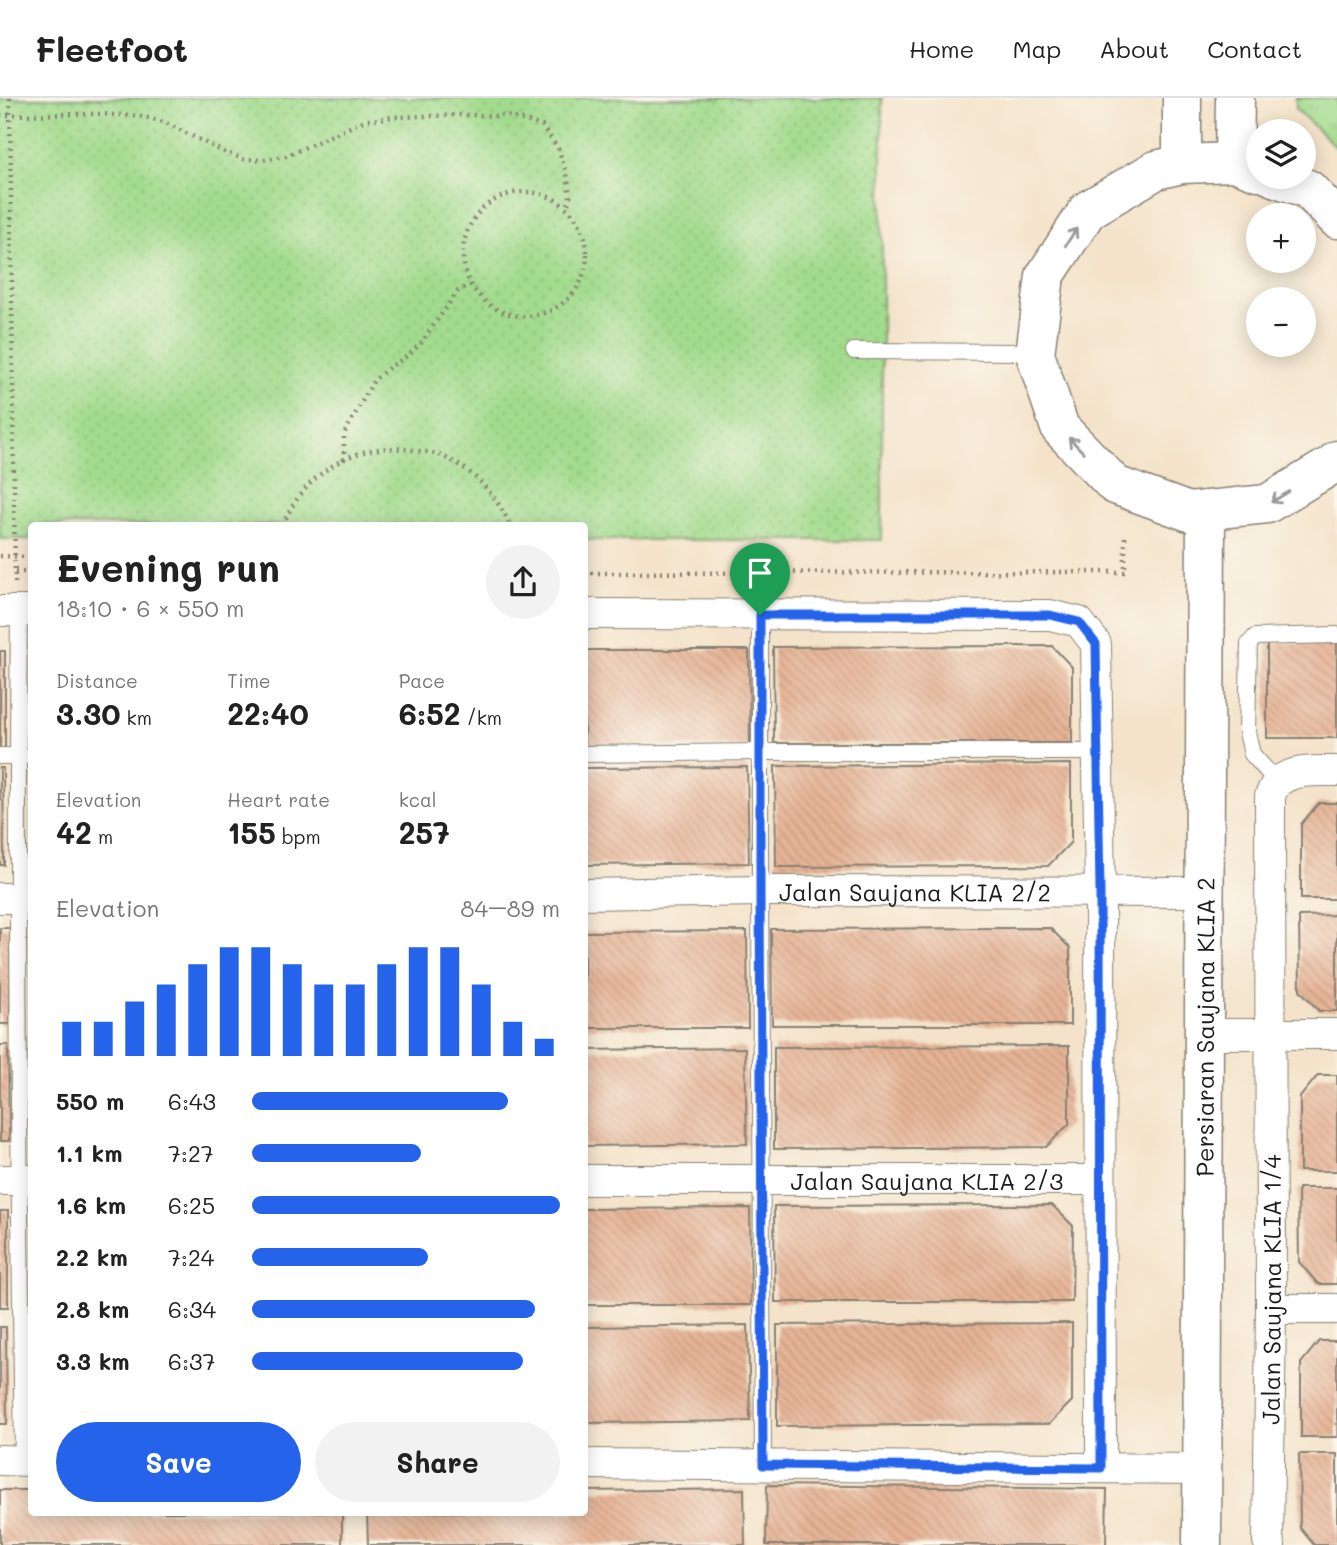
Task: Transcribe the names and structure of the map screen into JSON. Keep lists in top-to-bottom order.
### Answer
{
  "streets": {
    "street": [
      "Jalan Saujana KLIA 2/2",
      "Persiaran Saujana KLIA 2",
      "Jalan Saujana KLIA 2/3",
      "Jalan Saujana KLIA 1/4"
    ]
  },
  "crossings": [
    ["Jalan Saujana KLIA 2/2", "Persiaran Saujana KLIA 2"]
  ],
  "page": {
    "header": "Fleetfoot",
    "nav": [
      "Home",
      "Map",
      "About",
      "Contact"
    ],
    "map_buttons": ["+", "−"],
    "heading": ["Evening run", "18:10 · 6 × 550 m"],
    "stats": [
      ["Distance", "3.30 km"],
      ["Time", "22:40"],
      ["Pace", "6:52 /km"],
      ["Elevation", "42 m"],
      ["Heart rate", "155 bpm"],
      ["kcal", "257"]
    ],
    "chart": ["Elevation", "84–89 m"],
    "list": [
      {
        "name": "550 m",
        "note": "6:43"
      },
      {
        "name": "1.1 km",
        "note": "7:27"
      },
      {
        "name": "1.6 km",
        "note": "6:25"
      },
      {
        "name": "2.2 km",
        "note": "7:24"
      },
      {
        "name": "2.8 km",
        "note": "6:34"
      },
      {
        "name": "3.3 km",
        "note": "6:37"
      }
    ],
    "buttons": ["Save", "Share"]
  }
}
